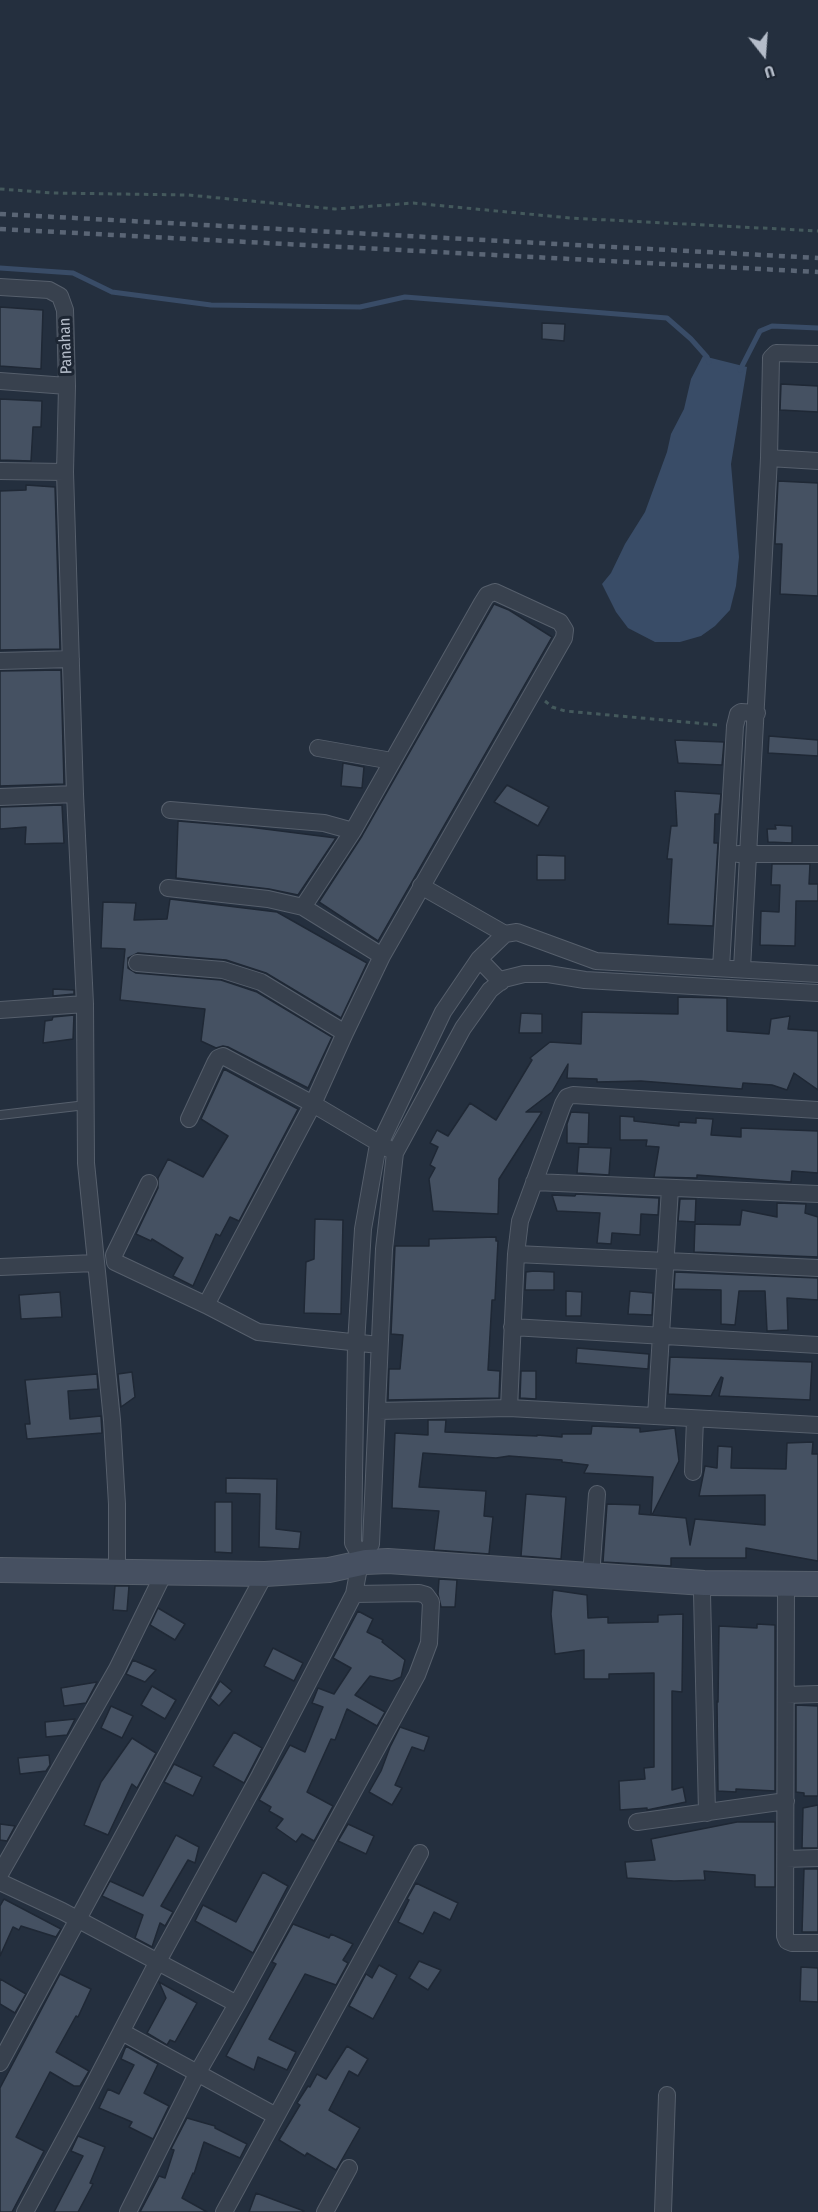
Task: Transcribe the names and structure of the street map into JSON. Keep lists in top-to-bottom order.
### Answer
{
  "streets": {
    "street": ["Panahan"]
  },
  "north": "bottom"
}
